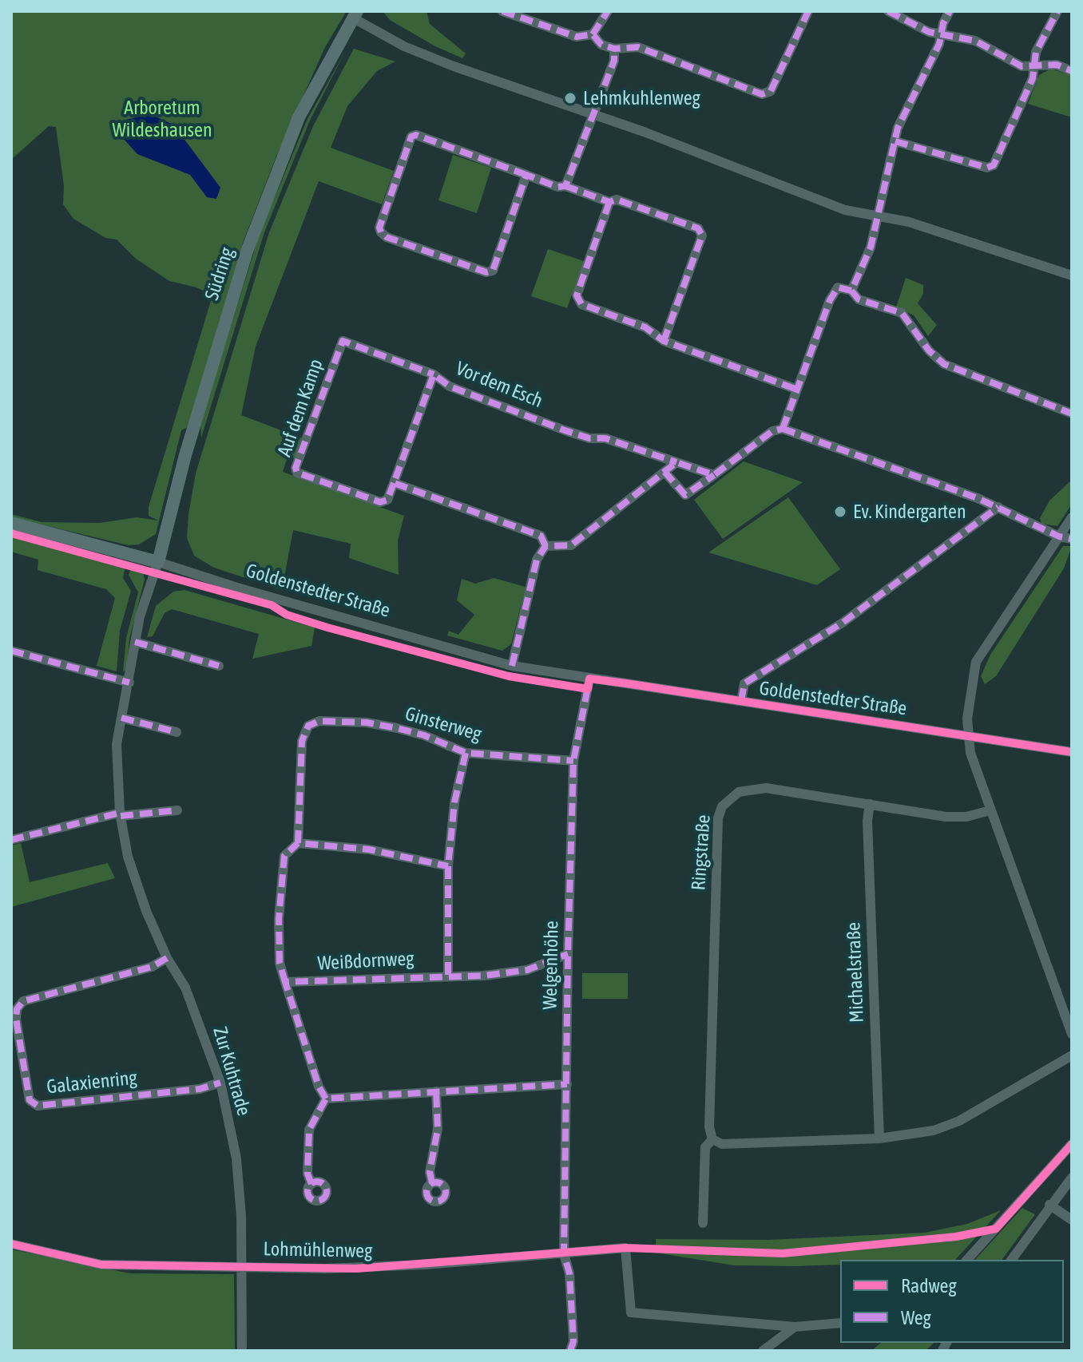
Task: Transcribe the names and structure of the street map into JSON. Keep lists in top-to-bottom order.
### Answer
{
  "streets": {
    "main road": ["Südring", "Goldenstedter Straße"],
    "street": [
      "Vor dem Esch",
      "Auf dem Kamp",
      "Ginsterweg",
      "Ringstraße",
      "Weißdornweg",
      "Welgenhöhe",
      "Michaelstraße",
      "Zur Kuhtrade",
      "Galaxienring",
      "Lohmühlenweg"
    ]
  },
  "crossings": [
    ["Südring", "Goldenstedter Straße"],
    ["Südring", "Zur Kuhtrade"],
    ["Vor dem Esch", "Auf dem Kamp"],
    ["Goldenstedter Straße", "Welgenhöhe"],
    ["Goldenstedter Straße", "Zur Kuhtrade"],
    ["Ginsterweg", "Welgenhöhe"],
    ["Ringstraße", "Michaelstraße"],
    ["Weißdornweg", "Welgenhöhe"],
    ["Welgenhöhe", "Lohmühlenweg"],
    ["Zur Kuhtrade", "Galaxienring"],
    ["Zur Kuhtrade", "Lohmühlenweg"]
  ],
  "parks": ["Arboretum Wildeshausen"],
  "places": ["Lehmkuhlenweg", "Ev. Kindergarten"],
  "legend": ["Radweg", "Weg"]
}
